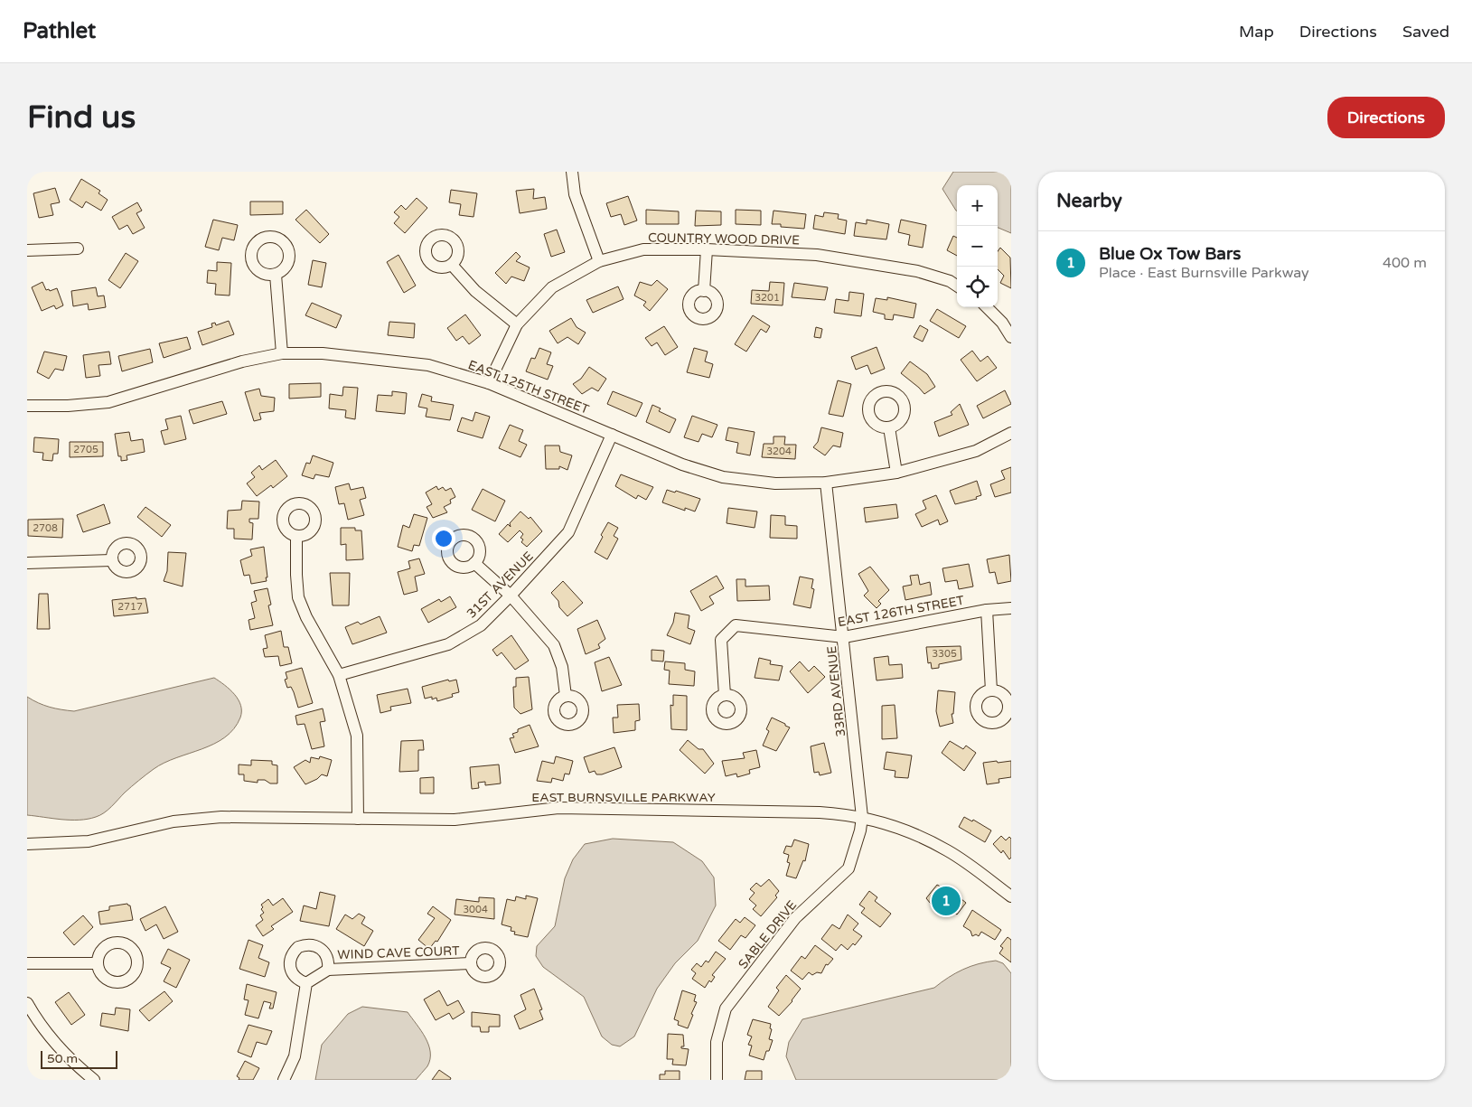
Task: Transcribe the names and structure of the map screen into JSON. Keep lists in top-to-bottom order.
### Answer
{
  "streets": {
    "street": [
      "COUNTRY WOOD DRIVE",
      "EAST 125TH STREET",
      "31ST AVENUE",
      "EAST 126TH STREET",
      "33RD AVENUE",
      "EAST BURNSVILLE PARKWAY",
      "SABLE DRIVE",
      "WIND CAVE COURT"
    ]
  },
  "crossings": [
    ["COUNTRY WOOD DRIVE", "EAST 125TH STREET"],
    ["EAST 125TH STREET", "31ST AVENUE"],
    ["EAST 125TH STREET", "33RD AVENUE"],
    ["EAST 126TH STREET", "33RD AVENUE"],
    ["33RD AVENUE", "EAST BURNSVILLE PARKWAY"],
    ["33RD AVENUE", "SABLE DRIVE"],
    ["EAST BURNSVILLE PARKWAY", "SABLE DRIVE"]
  ],
  "house_numbers": [
    "3201",
    "2705",
    "3204",
    "2708",
    "2717",
    "3305",
    "3004"
  ],
  "scale_bar": "50 m",
  "page": {
    "header": "Pathlet",
    "nav": ["Map", "Directions", "Saved"],
    "buttons": "Directions",
    "title": "Find us",
    "heading": "Nearby",
    "map_buttons": ["+", "−"],
    "list": [
      {
        "mark": "1",
        "name": "Blue Ox Tow Bars",
        "note": "Place · East Burnsville Parkway",
        "value": "400 m"
      }
    ],
    "pins": "1",
    "scale": "50 m"
  }
}
